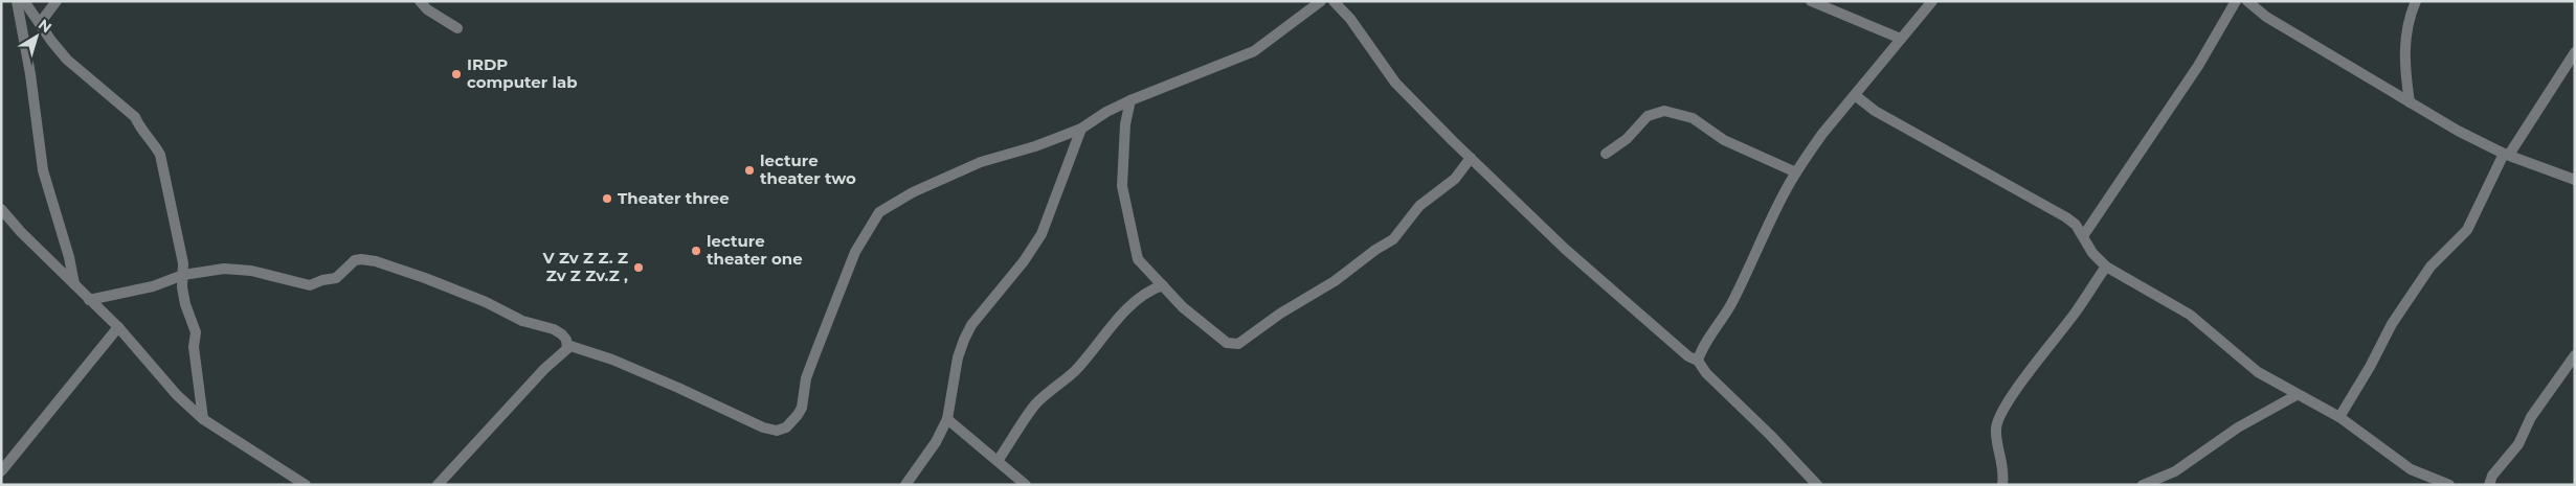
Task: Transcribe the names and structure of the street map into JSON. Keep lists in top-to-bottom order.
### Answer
{
  "places": [
    "IRDP computer lab",
    "lecture theater two",
    "Theater three",
    "lecture theater one",
    "V Zv Z Z. Z Zv Z Zv.Z ,"
  ],
  "north": "top right"
}
